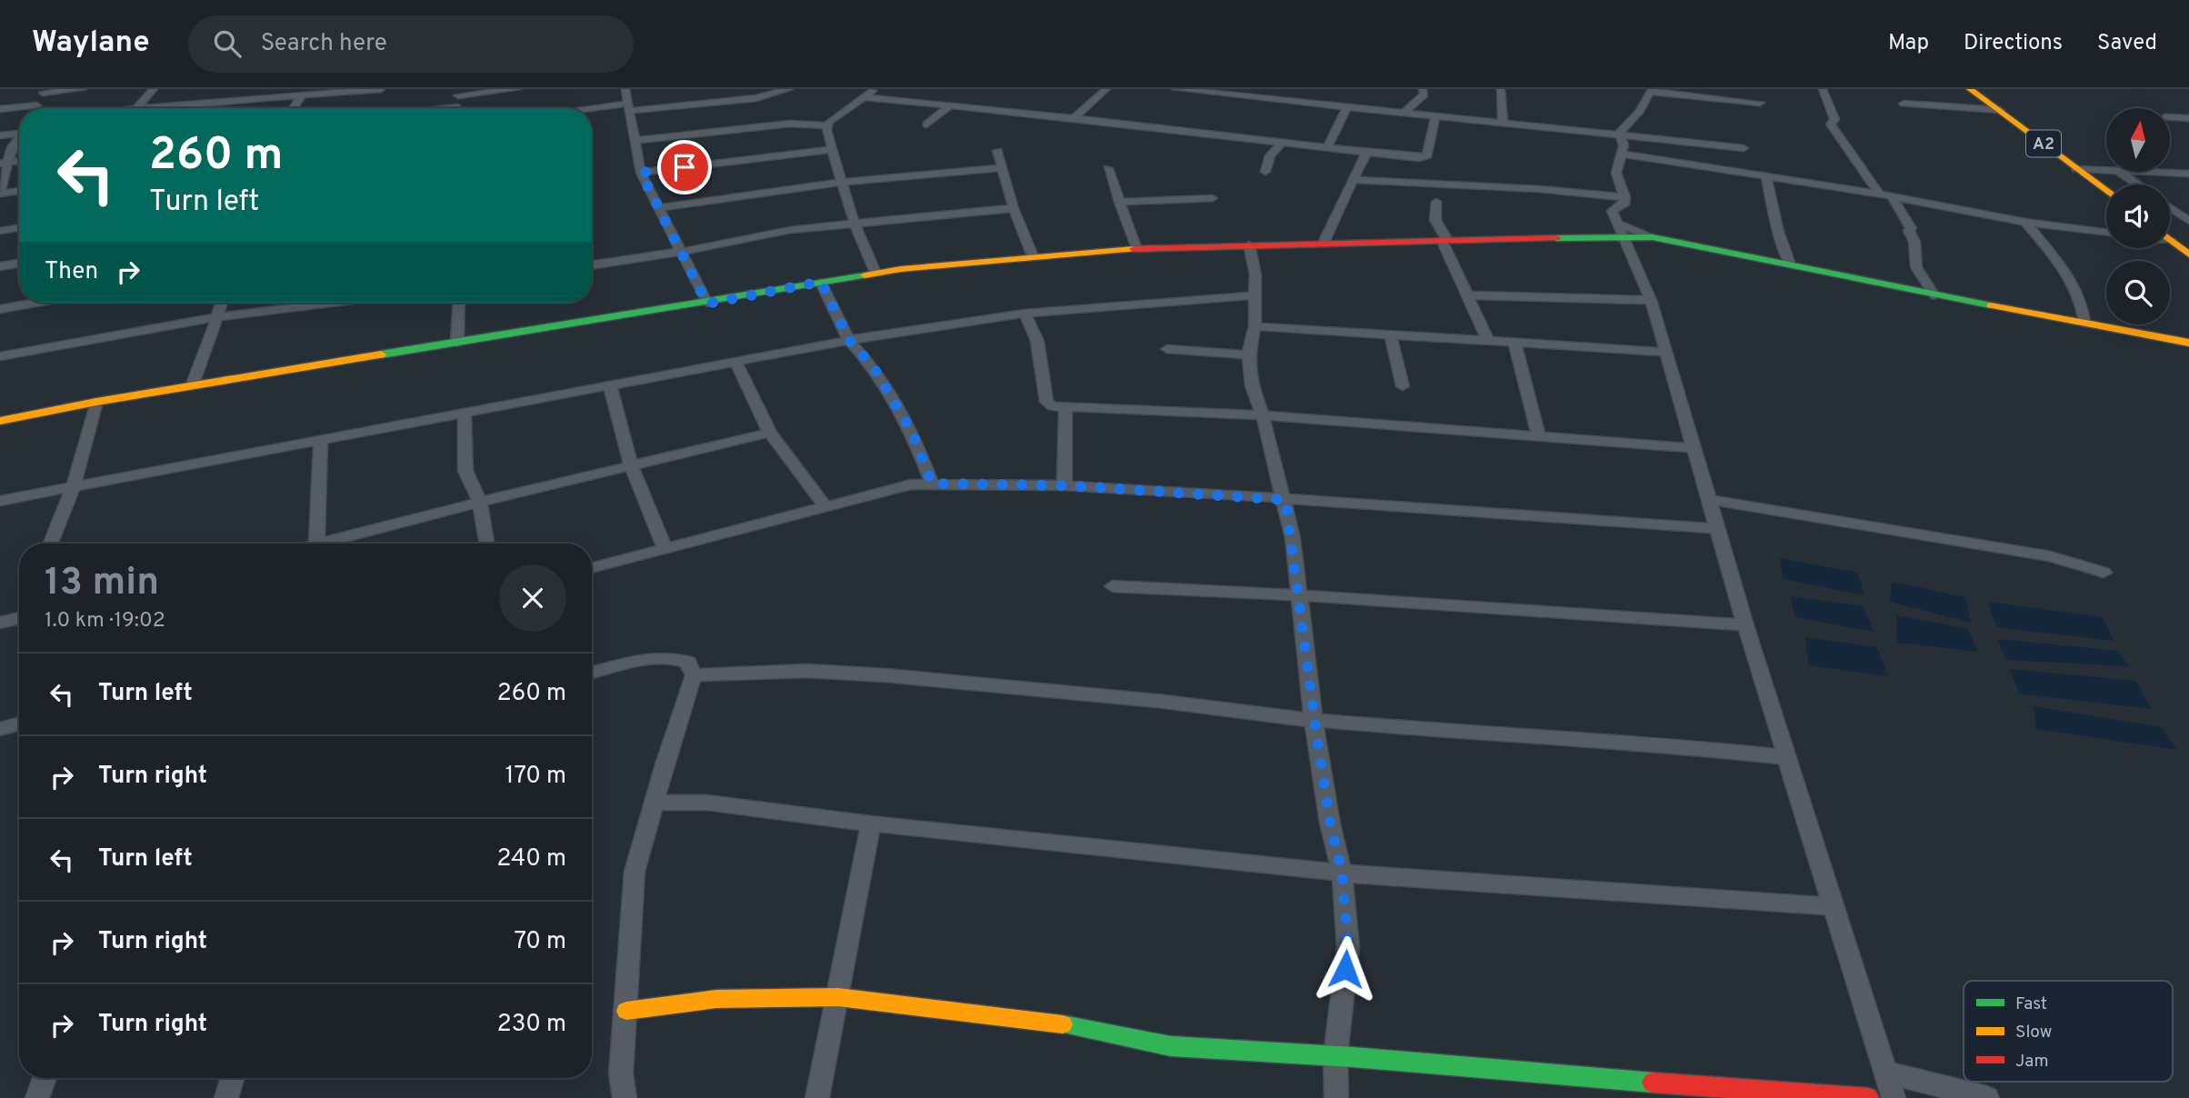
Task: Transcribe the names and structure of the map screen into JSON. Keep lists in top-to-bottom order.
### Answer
{
  "streets": {
    "main road": ["A2"]
  },
  "legend": ["Fast", "Slow", "Jam"],
  "north": "top",
  "page": {
    "header": "Waylane",
    "search": "Search here",
    "nav": ["Map", "Directions", "Saved"],
    "turn": ["260 m", "Turn left"],
    "then": "Then",
    "heading": ["13 min", "1.0 km · 19:02"],
    "list": [
      {
        "name": "Turn left",
        "value": "260 m"
      },
      {
        "name": "Turn right",
        "value": "170 m"
      },
      {
        "name": "Turn left",
        "value": "240 m"
      },
      {
        "name": "Turn right",
        "value": "70 m"
      },
      {
        "name": "Turn right",
        "value": "230 m"
      }
    ]
  }
}
